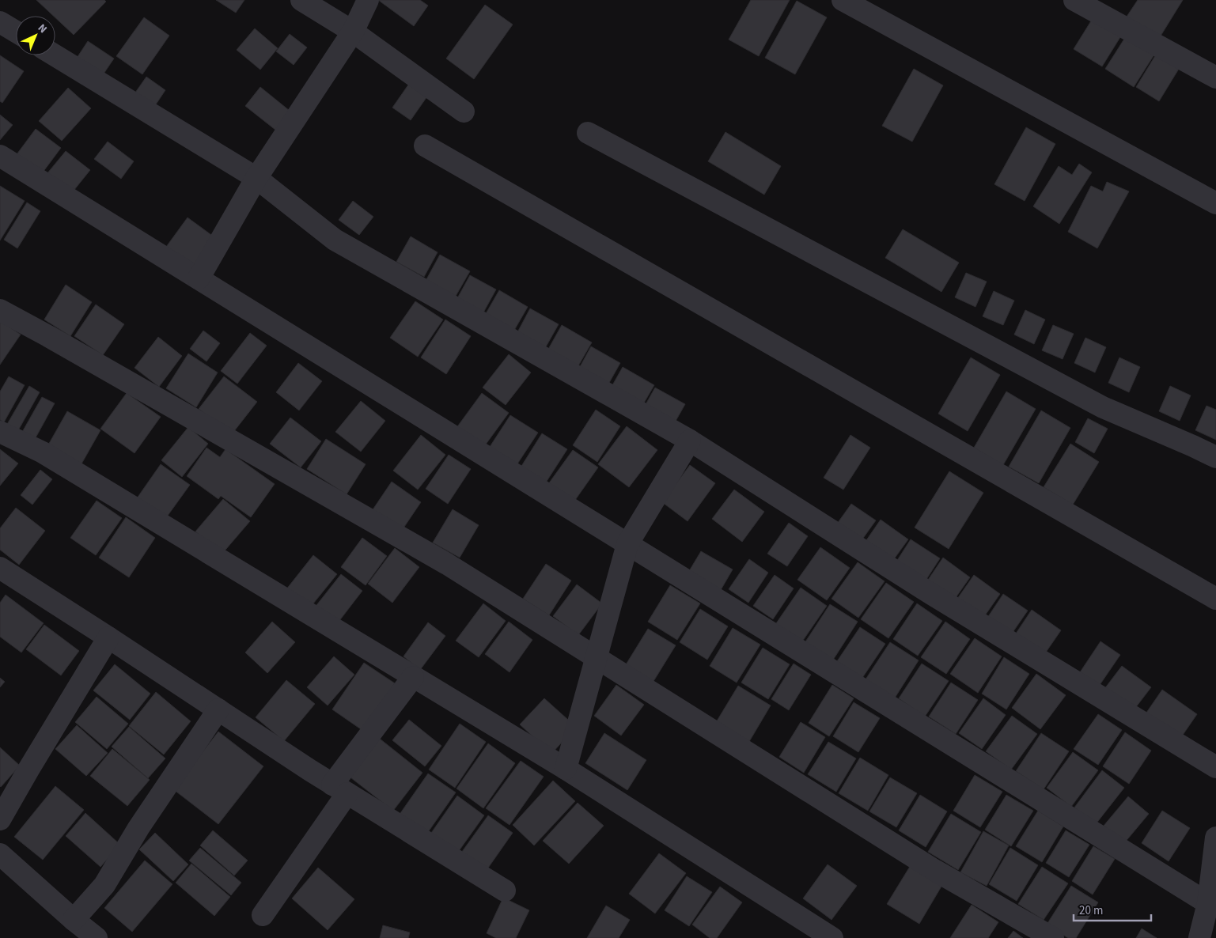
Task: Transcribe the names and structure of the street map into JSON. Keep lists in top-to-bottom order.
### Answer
{
  "scale_bar": "20 m",
  "north": "top right"
}
